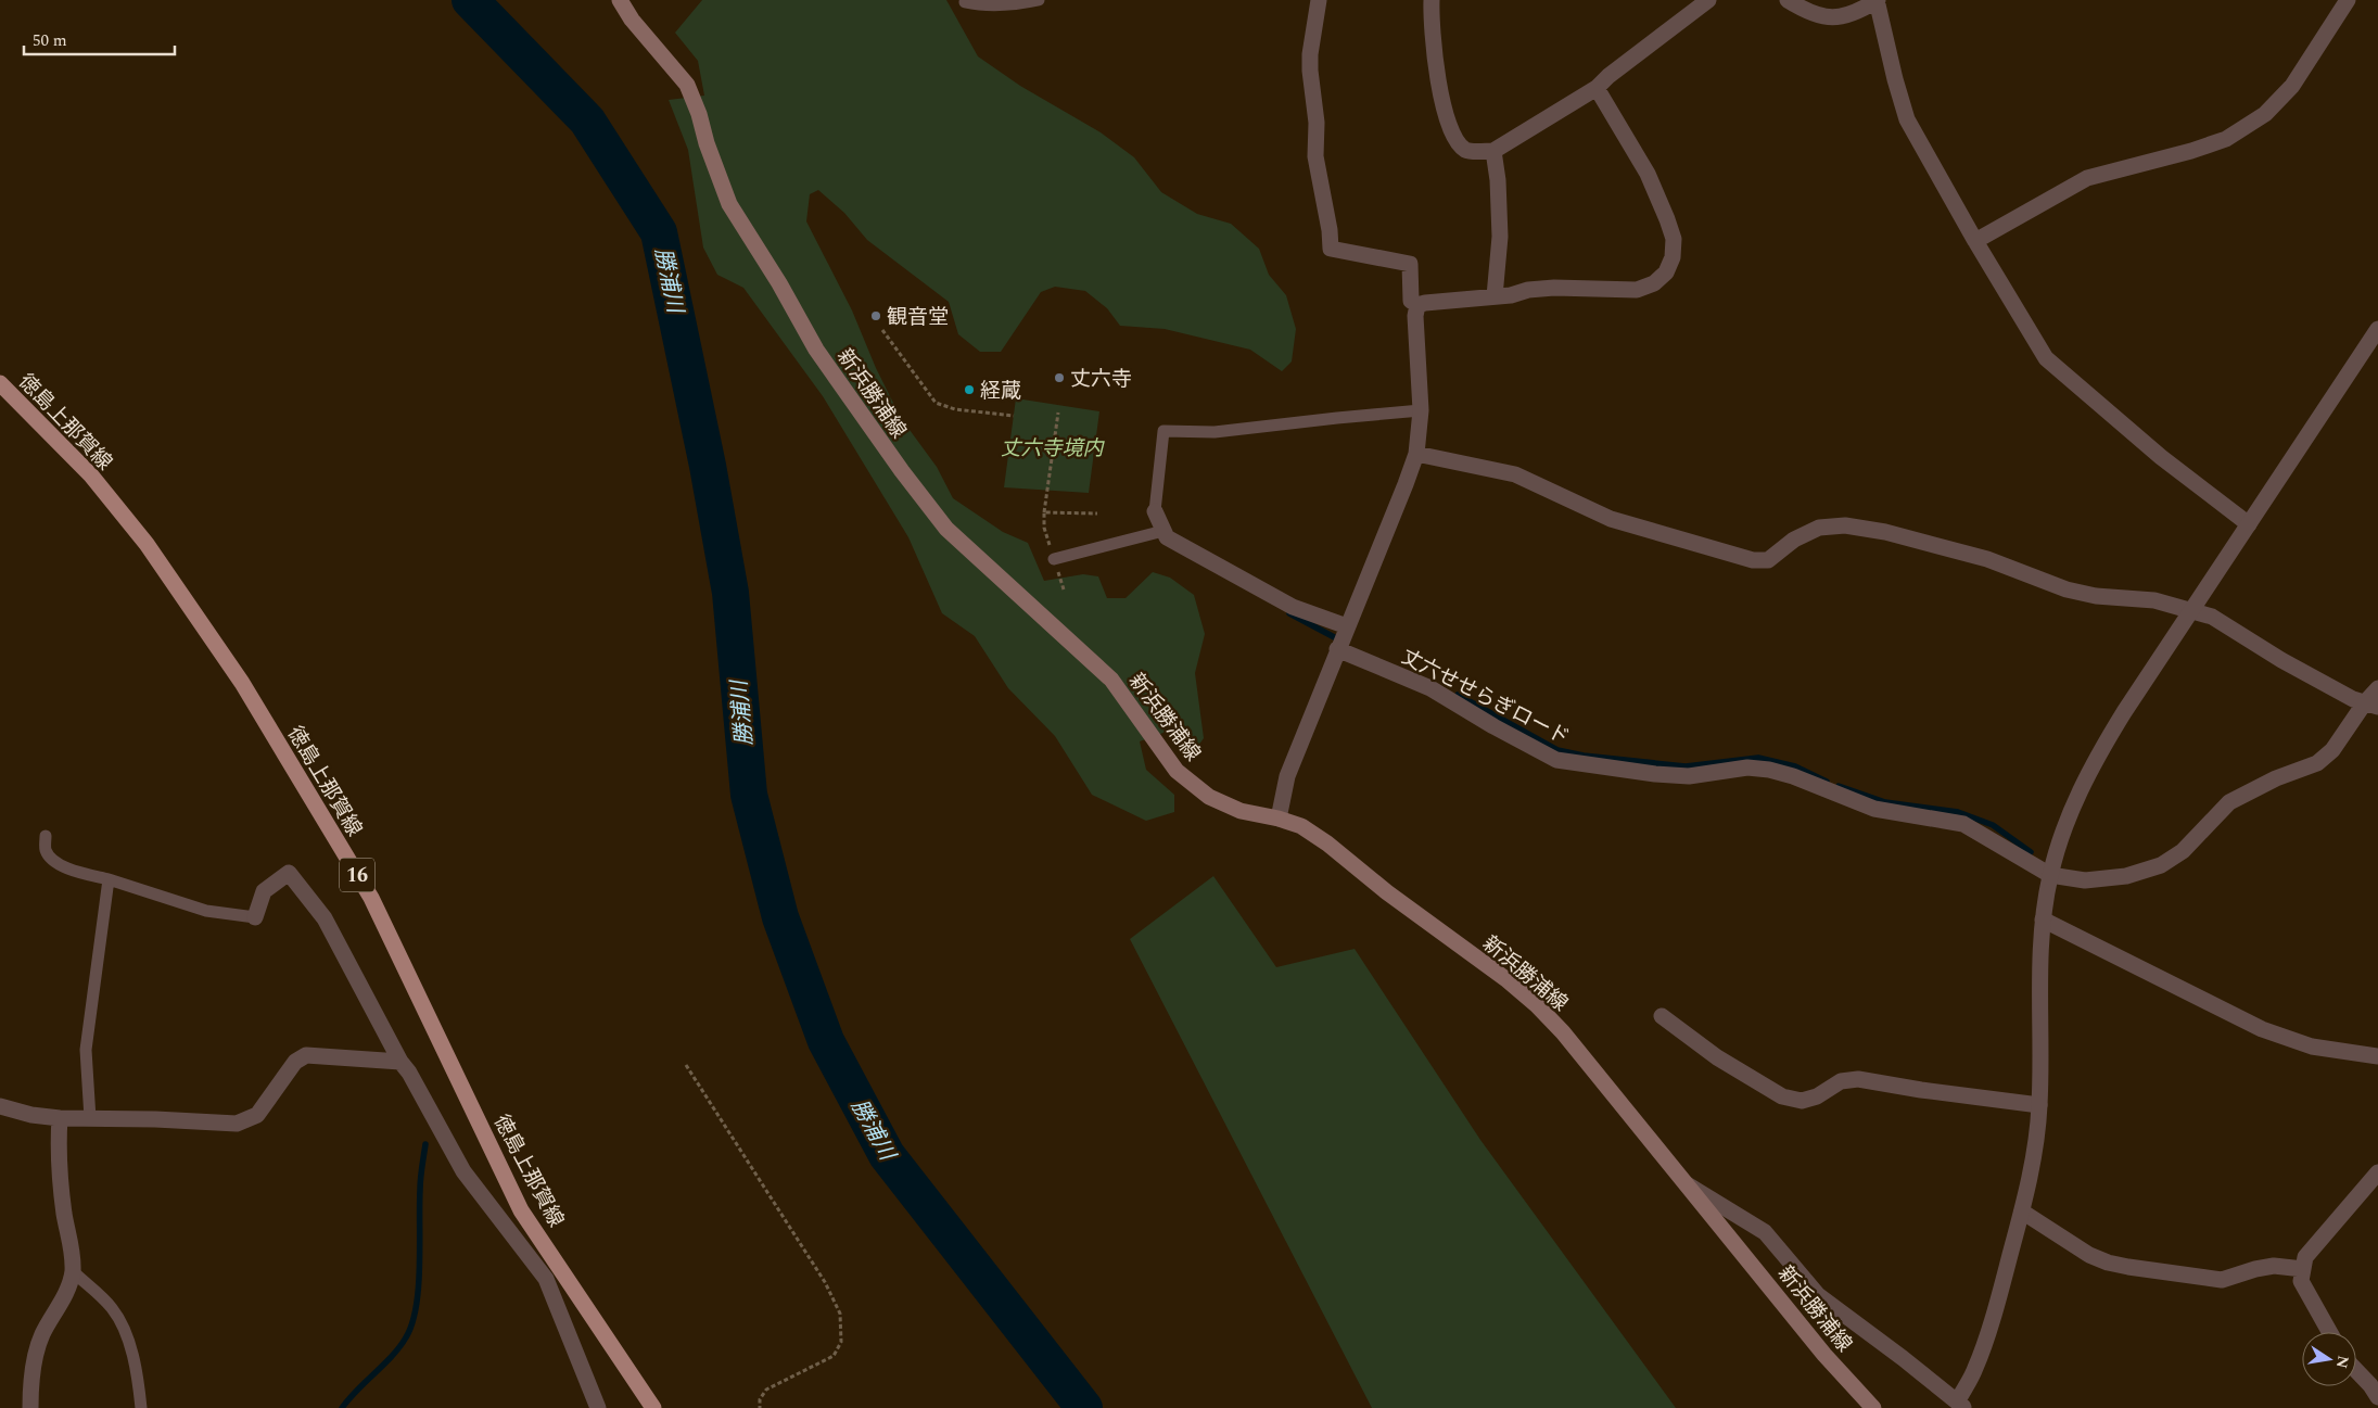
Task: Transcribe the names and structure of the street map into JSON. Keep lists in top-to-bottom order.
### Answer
{
  "streets": {
    "main road": ["新浜勝浦線", "徳島上那賀線", "16"],
    "street": ["丈六せせらぎロード"]
  },
  "water": ["勝浦川"],
  "parks": ["丈六寺境内"],
  "places": ["観音堂", "丈六寺", "経蔵"],
  "scale_bar": "50 m",
  "north": "right"
}
